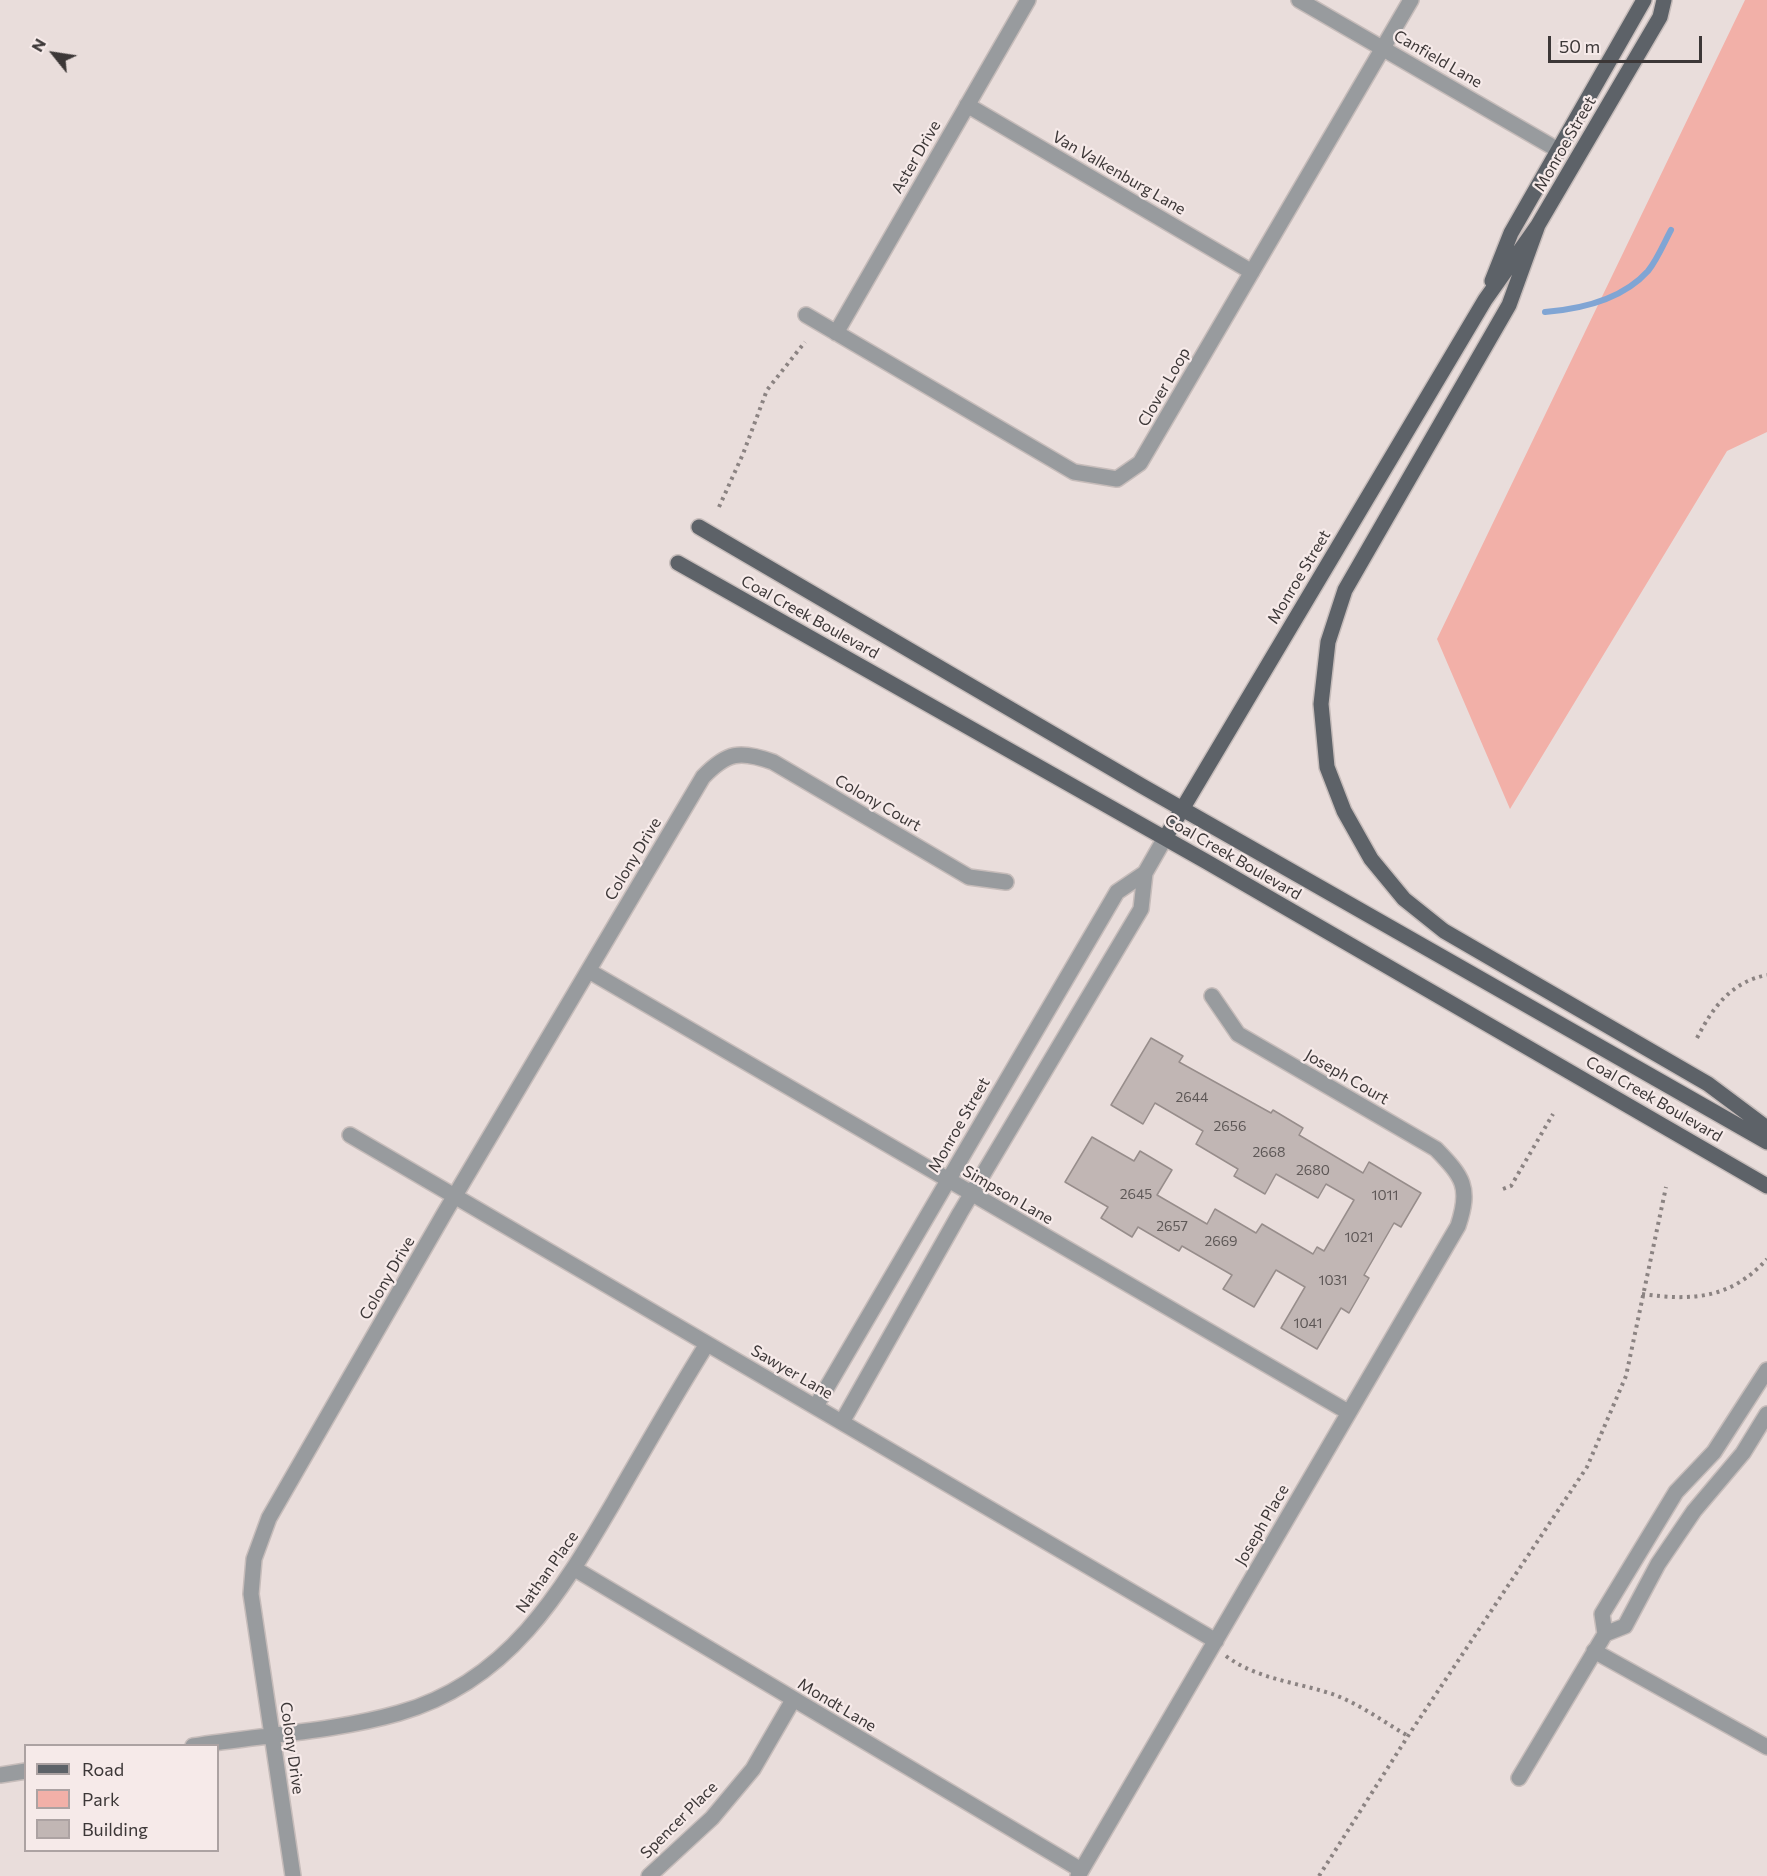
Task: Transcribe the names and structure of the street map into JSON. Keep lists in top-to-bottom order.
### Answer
{
  "streets": {
    "main road": ["Monroe Street", "Coal Creek Boulevard"],
    "street": [
      "Canfield Lane",
      "Aster Drive",
      "Van Valkenburg Lane",
      "Clover Loop",
      "Colony Court",
      "Colony Drive",
      "Joseph Court",
      "Simpson Lane",
      "Sawyer Lane",
      "Joseph Place",
      "Nathan Place",
      "Mondt Lane",
      "Spencer Place"
    ]
  },
  "crossings": [
    ["Canfield Lane", "Monroe Street"],
    ["Canfield Lane", "Clover Loop"],
    ["Monroe Street", "Coal Creek Boulevard"],
    ["Monroe Street", "Simpson Lane"],
    ["Monroe Street", "Sawyer Lane"],
    ["Aster Drive", "Van Valkenburg Lane"],
    ["Aster Drive", "Clover Loop"],
    ["Van Valkenburg Lane", "Clover Loop"],
    ["Colony Court", "Colony Drive"],
    ["Colony Drive", "Simpson Lane"],
    ["Colony Drive", "Sawyer Lane"],
    ["Colony Drive", "Nathan Place"],
    ["Joseph Court", "Joseph Place"],
    ["Simpson Lane", "Joseph Place"],
    ["Sawyer Lane", "Joseph Place"],
    ["Sawyer Lane", "Nathan Place"],
    ["Joseph Place", "Mondt Lane"],
    ["Nathan Place", "Mondt Lane"],
    ["Mondt Lane", "Spencer Place"]
  ],
  "house_numbers": [
    "2644",
    "2656",
    "2668",
    "2680",
    "2645",
    "1011",
    "2657",
    "1021",
    "2669",
    "1031",
    "1041"
  ],
  "legend": ["Road", "Park", "Building"],
  "scale_bar": "50 m",
  "north": "top left"
}
